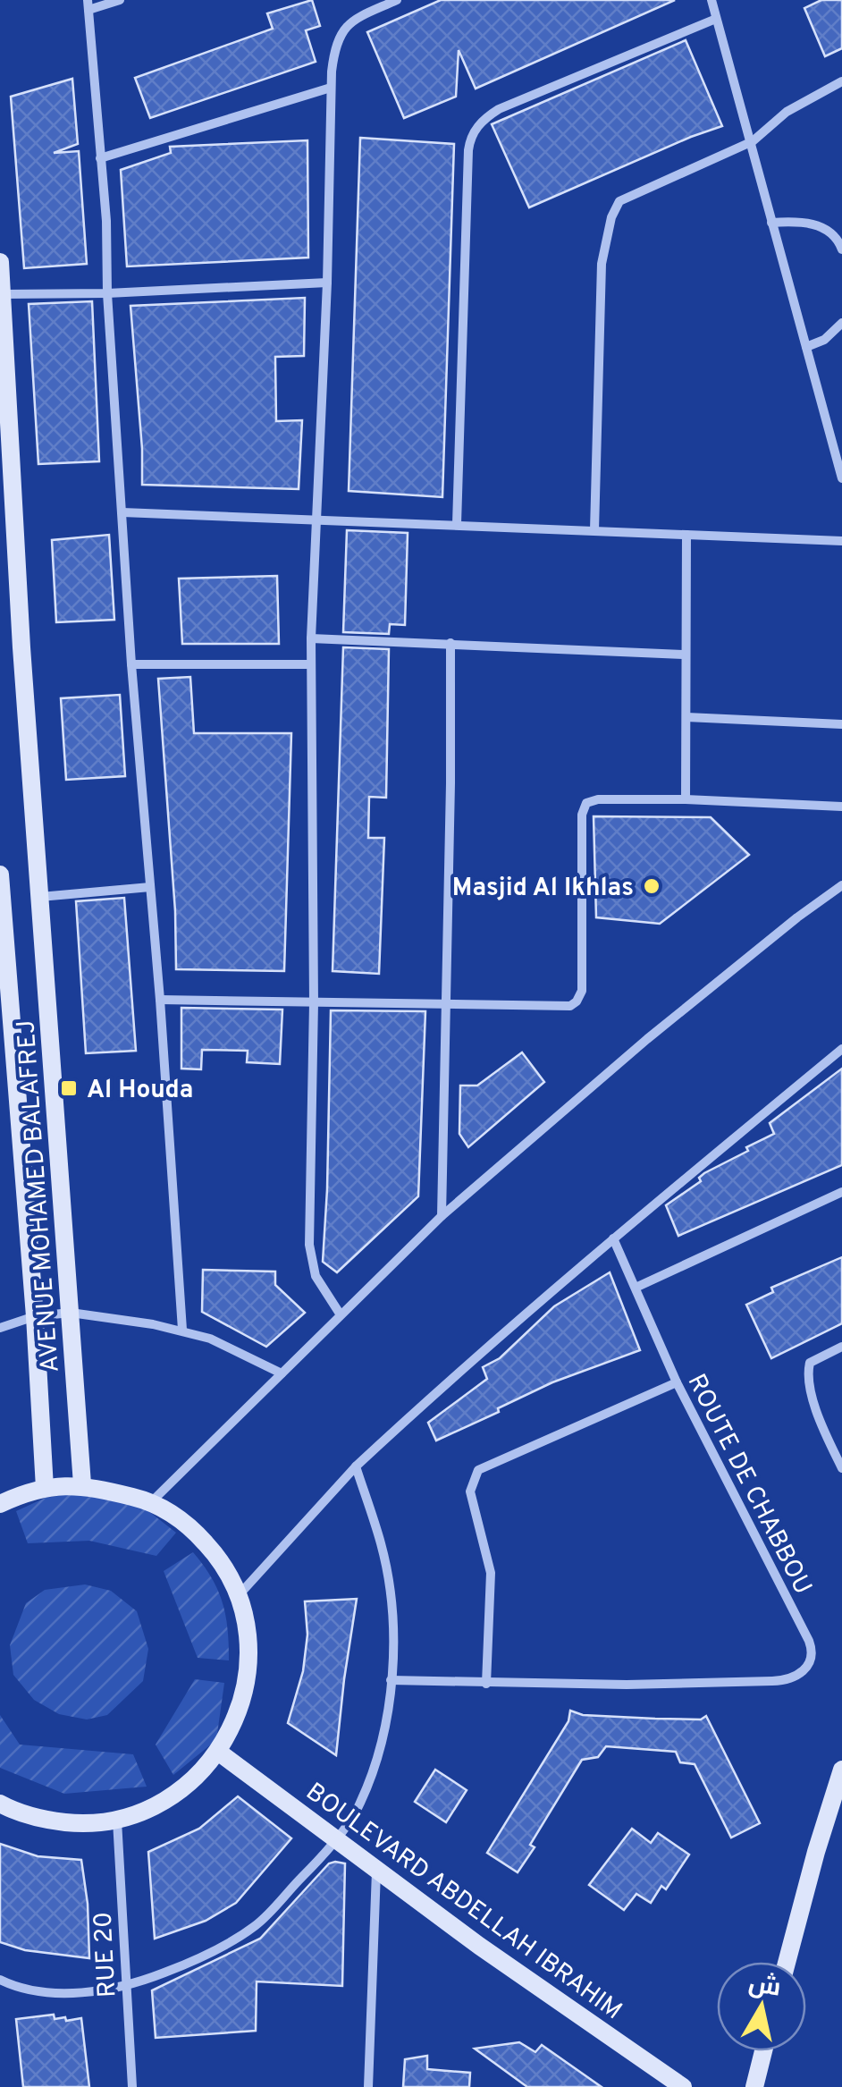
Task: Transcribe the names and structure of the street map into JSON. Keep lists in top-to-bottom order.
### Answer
{
  "streets": {
    "street": [
      "AVENUE MOHAMED BALAFREJ",
      "ROUTE DE CHABBOU",
      "BOULEVARD ABDELLAH IBRAHIM",
      "RUE 20"
    ]
  },
  "places": {
    "other": ["Masjid Al Ikhlas"],
    "transit": ["Al Houda"]
  },
  "north": "top"
}
